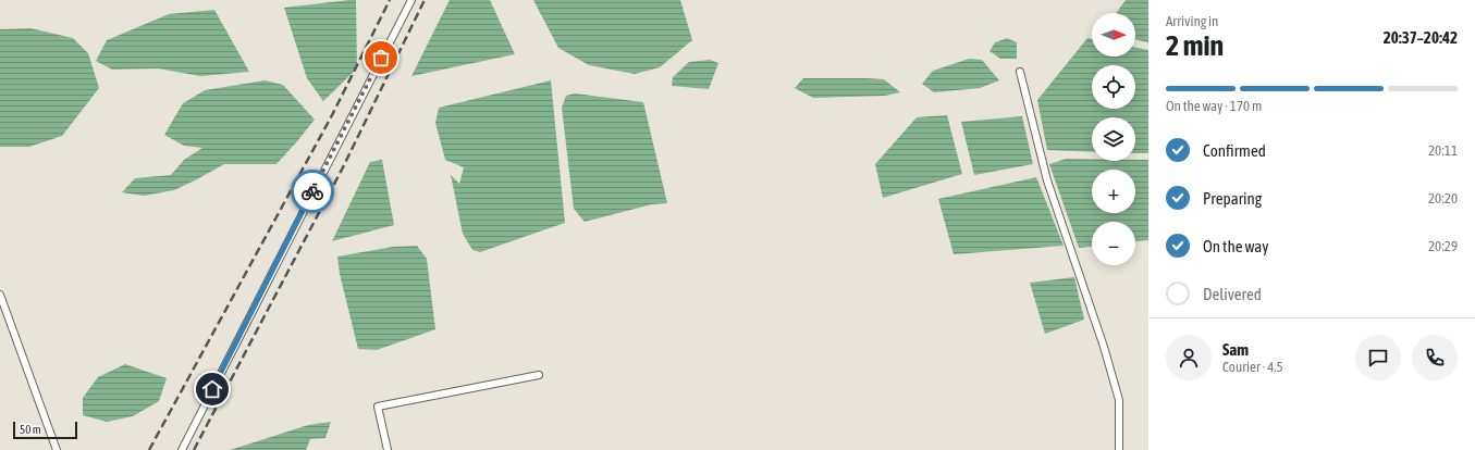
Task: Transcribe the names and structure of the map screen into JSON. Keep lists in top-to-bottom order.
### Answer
{
  "scale_bar": "50 m",
  "north": "right",
  "page": {
    "heading": ["2 min", "Arriving in", "20:37–20:42"],
    "panel": ["Sam", "Courier · 4.5"],
    "map_buttons": ["+", "−"],
    "bar": "On the way · 170 m",
    "list": [
      ["Confirmed", "20:11"],
      ["Preparing", "20:20"],
      ["On the way", "20:29"],
      "Delivered"
    ],
    "scale": "50 m"
  }
}
